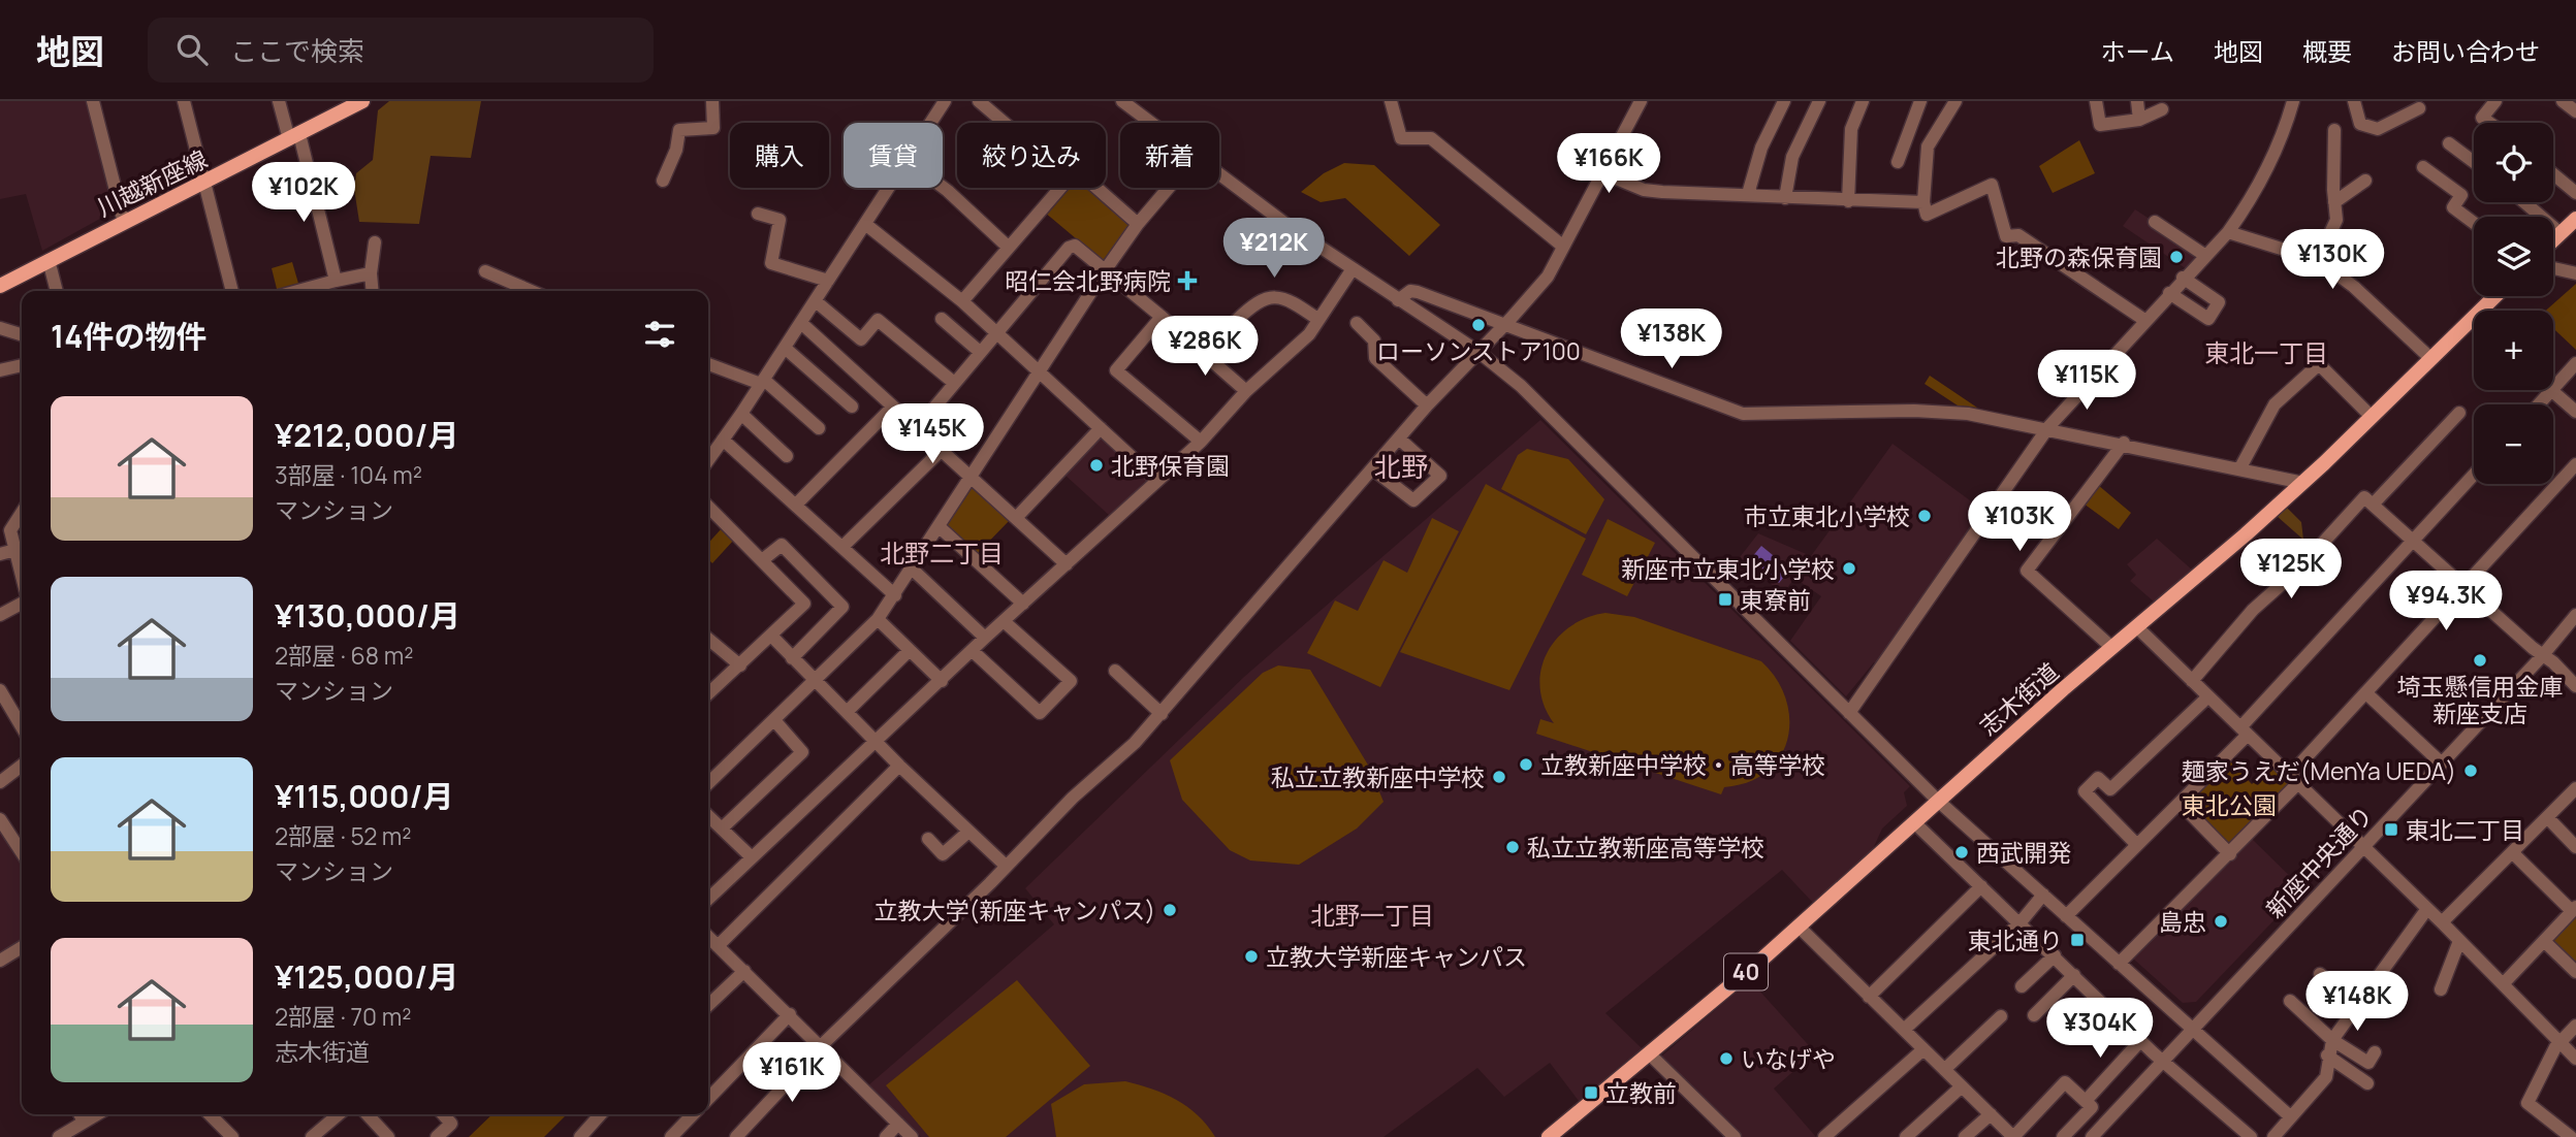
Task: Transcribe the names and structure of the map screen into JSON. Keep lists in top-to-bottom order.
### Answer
{
  "streets": {
    "main road": ["川越新座線", "志木街道", "40"],
    "street": ["新座中央通り"]
  },
  "districts": [
    "東北一丁目",
    "北野",
    "北野二丁目",
    "北野一丁目"
  ],
  "parks": ["東北公園"],
  "places": {
    "other": [
      "北野の森保育園",
      "ローソンストア100",
      "北野保育園",
      "市立東北小学校",
      "新座市立東北小学校",
      "埼玉懸信用金庫 新座支店",
      "立教新座中学校・高等学校",
      "麺家うえだ(MenYa UEDA)",
      "私立立教新座中学校",
      "私立立教新座高等学校",
      "西武開発",
      "立教大学(新座キャンパス)",
      "島忠",
      "立教大学新座キャンパス",
      "いなげや"
    ],
    "health": ["昭仁会北野病院"],
    "transit": [
      "東寮前",
      "東北二丁目",
      "東北通り",
      "立教前"
    ]
  },
  "page": {
    "header": "地図",
    "search": "ここで検索",
    "nav": [
      "ホーム",
      "地図",
      "概要",
      "お問い合わせ"
    ],
    "map_buttons": ["+", "−"],
    "chip": [
      "購入",
      "賃貸",
      "絞り込み",
      "新着"
    ],
    "price": [
      "¥166K",
      "¥102K",
      "¥212K",
      "¥130K",
      "¥138K",
      "¥286K",
      "¥115K",
      "¥145K",
      "¥103K",
      "¥125K",
      "¥94.3K",
      "¥148K",
      "¥304K",
      "¥161K"
    ],
    "heading": "14件の物件",
    "list": [
      {
        "name": "¥212,000/月",
        "note": "3部屋 · 104 m² · マンション"
      },
      {
        "name": "¥130,000/月",
        "note": "2部屋 · 68 m² · マンション"
      },
      {
        "name": "¥115,000/月",
        "note": "2部屋 · 52 m² · マンション"
      },
      {
        "name": "¥125,000/月",
        "note": "2部屋 · 70 m² · 志木街道"
      }
    ]
  }
}
